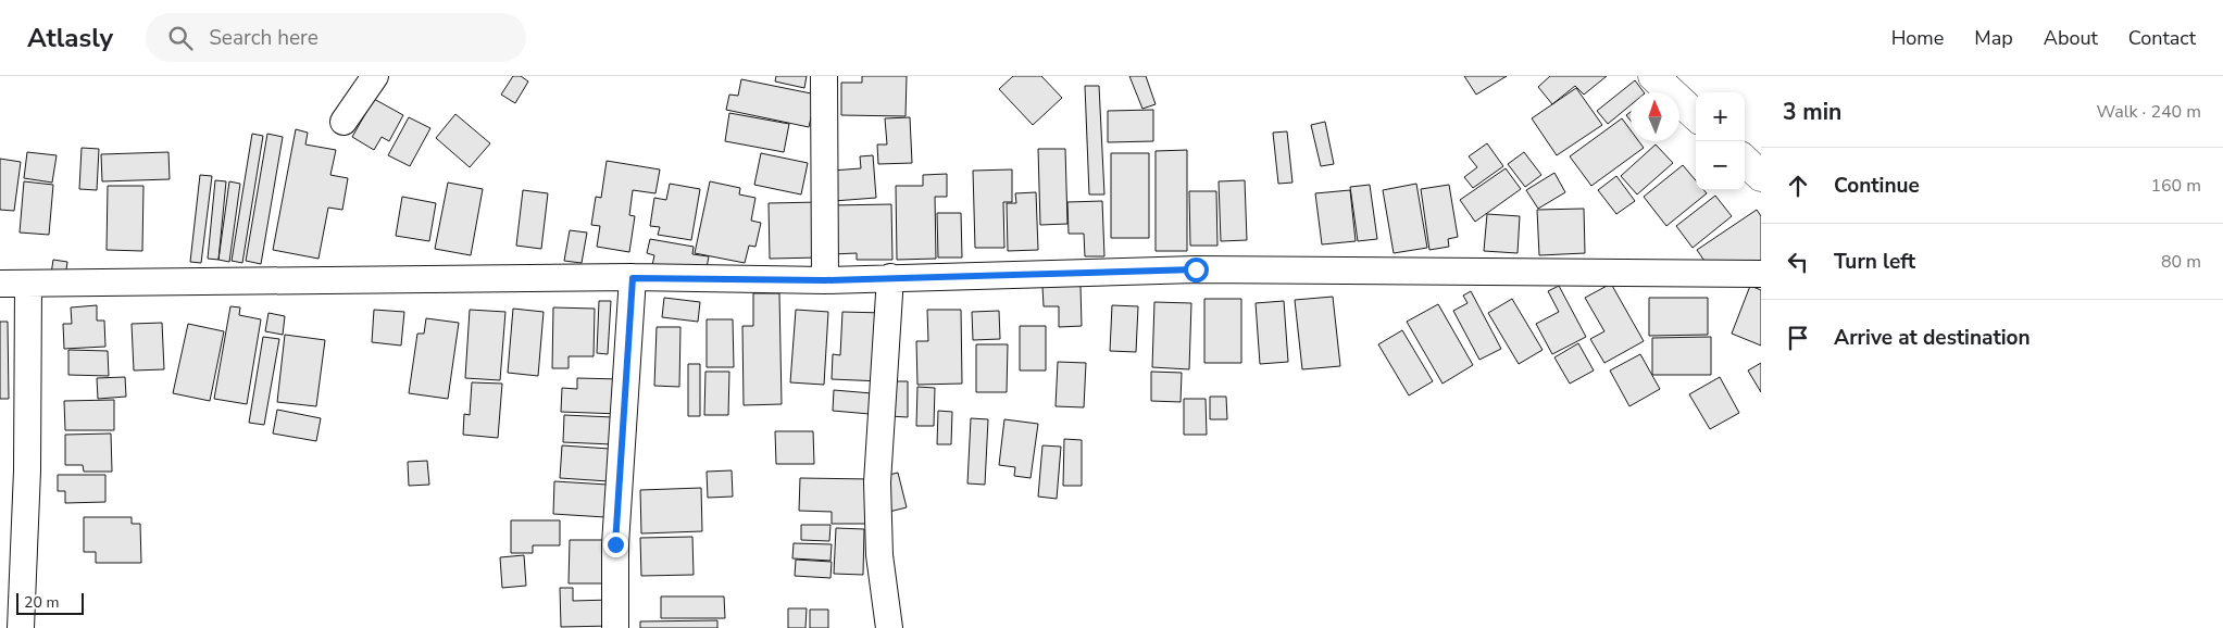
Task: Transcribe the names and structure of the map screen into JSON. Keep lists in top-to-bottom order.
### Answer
{
  "scale_bar": "20 m",
  "north": "top",
  "page": {
    "header": "Atlasly",
    "search": "Search here",
    "nav": [
      "Home",
      "Map",
      "About",
      "Contact"
    ],
    "heading": ["3 min", "Walk · 240 m"],
    "map_buttons": ["+", "−"],
    "list": [
      ["Continue", "160 m"],
      ["Turn left", "80 m"],
      "Arrive at destination"
    ],
    "scale": "20 m"
  }
}
